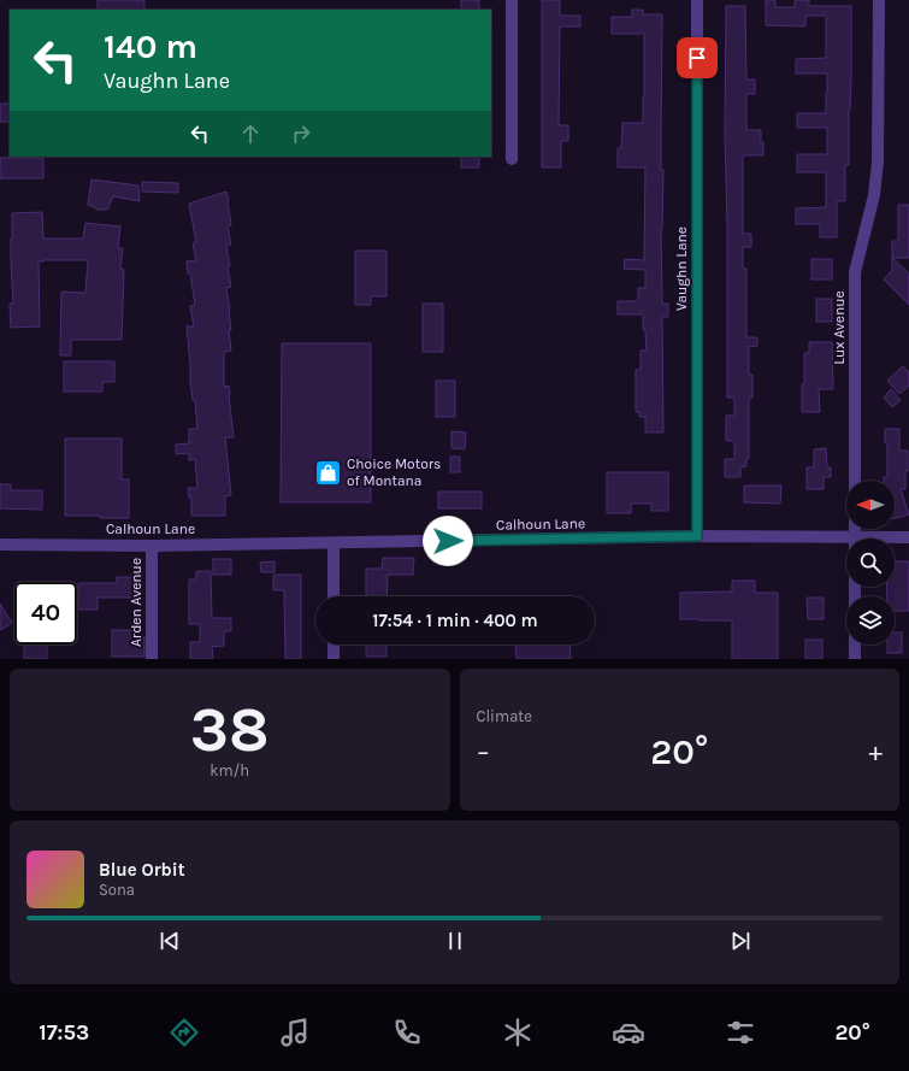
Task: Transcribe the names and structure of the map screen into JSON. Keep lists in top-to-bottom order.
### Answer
{
  "streets": {
    "street": [
      "Vaughn Lane",
      "Lux Avenue",
      "Calhoun Lane",
      "Arden Avenue"
    ]
  },
  "crossings": [
    ["Vaughn Lane", "Calhoun Lane"],
    ["Lux Avenue", "Calhoun Lane"],
    ["Calhoun Lane", "Arden Avenue"]
  ],
  "places": {
    "shop": ["Choice Motors of Montana"]
  },
  "north": "left",
  "page": {
    "turn": ["140 m", "Vaughn Lane"],
    "limit": "40",
    "trip": "17:54 · 1 min · 400 m",
    "tile": [
      ["38", "km/h"],
      "Climate"
    ],
    "heat": ["−", "20°", "+"],
    "song": ["Blue Orbit", "Sona"],
    "tabs": ["17:53", "20°"]
  }
}
